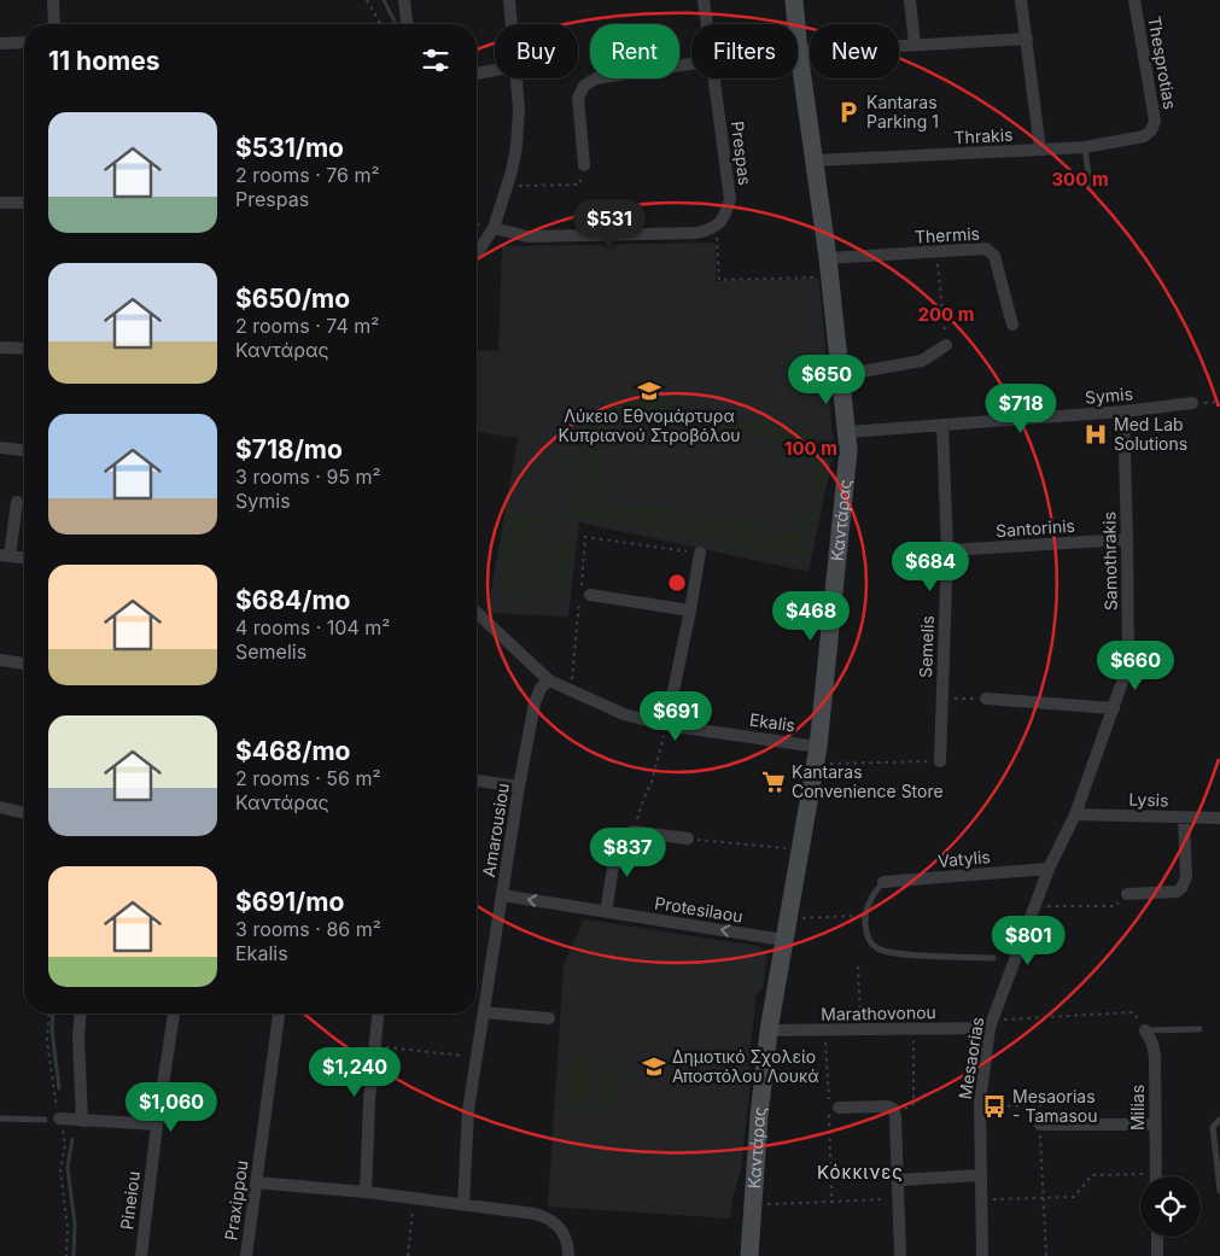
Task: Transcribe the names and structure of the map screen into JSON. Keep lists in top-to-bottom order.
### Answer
{
  "streets": {
    "street": [
      "Thesprotias",
      "Thrakis",
      "Prespas",
      "Thermis",
      "Symis",
      "Καντάρας",
      "Santorinis",
      "Samothrakis",
      "Semelis",
      "Ekalis",
      "Lysis",
      "Amarousiou",
      "Vatylis",
      "Protesilaou",
      "Marathovonou",
      "Mesaorias",
      "Milias",
      "Pineiou",
      "Praxippou"
    ]
  },
  "crossings": [
    ["Thesprotias", "Thrakis"],
    ["Thrakis", "Καντάρας"],
    ["Thermis", "Καντάρας"],
    ["Symis", "Καντάρας"],
    ["Symis", "Samothrakis"],
    ["Symis", "Semelis"],
    ["Καντάρας", "Ekalis"],
    ["Καντάρας", "Protesilaou"],
    ["Καντάρας", "Marathovonou"],
    ["Santorinis", "Samothrakis"],
    ["Santorinis", "Semelis"],
    ["Samothrakis", "Mesaorias"],
    ["Ekalis", "Amarousiou"],
    ["Lysis", "Mesaorias"],
    ["Amarousiou", "Protesilaou"],
    ["Vatylis", "Mesaorias"],
    ["Marathovonou", "Mesaorias"]
  ],
  "one_way": ["Protesilaou"],
  "districts": ["Κόκκινες"],
  "places": {
    "parking": ["Kantaras Parking 1"],
    "school or university": ["Λύκειο Εθνομάρτυρα Κυπριανού Στροβόλου", "Δημοτικό Σχολείο Αποστόλου Λουκά"],
    "hospital": ["Med Lab Solutions"],
    "supermarket": ["Kantaras Convenience Store"],
    "bus stop": ["Mesaorias - Tamasou"]
  },
  "page": {
    "chip": [
      "Buy",
      "Rent",
      "Filters",
      "New"
    ],
    "heading": "11 homes",
    "list": [
      {
        "name": "$531/mo",
        "note": "2 rooms · 76 m² · Prespas"
      },
      {
        "name": "$650/mo",
        "note": "2 rooms · 74 m² · Καντάρας"
      },
      {
        "name": "$718/mo",
        "note": "3 rooms · 95 m² · Symis"
      },
      {
        "name": "$684/mo",
        "note": "4 rooms · 104 m² · Semelis"
      },
      {
        "name": "$468/mo",
        "note": "2 rooms · 56 m² · Καντάρας"
      },
      {
        "name": "$691/mo",
        "note": "3 rooms · 86 m² · Ekalis"
      }
    ],
    "price": [
      "$531",
      "$650",
      "$718",
      "$684",
      "$468",
      "$660",
      "$691",
      "$837",
      "$801",
      "$1,240",
      "$1,060"
    ]
  },
  "rings": ["300 m", "200 m", "100 m"]
}
